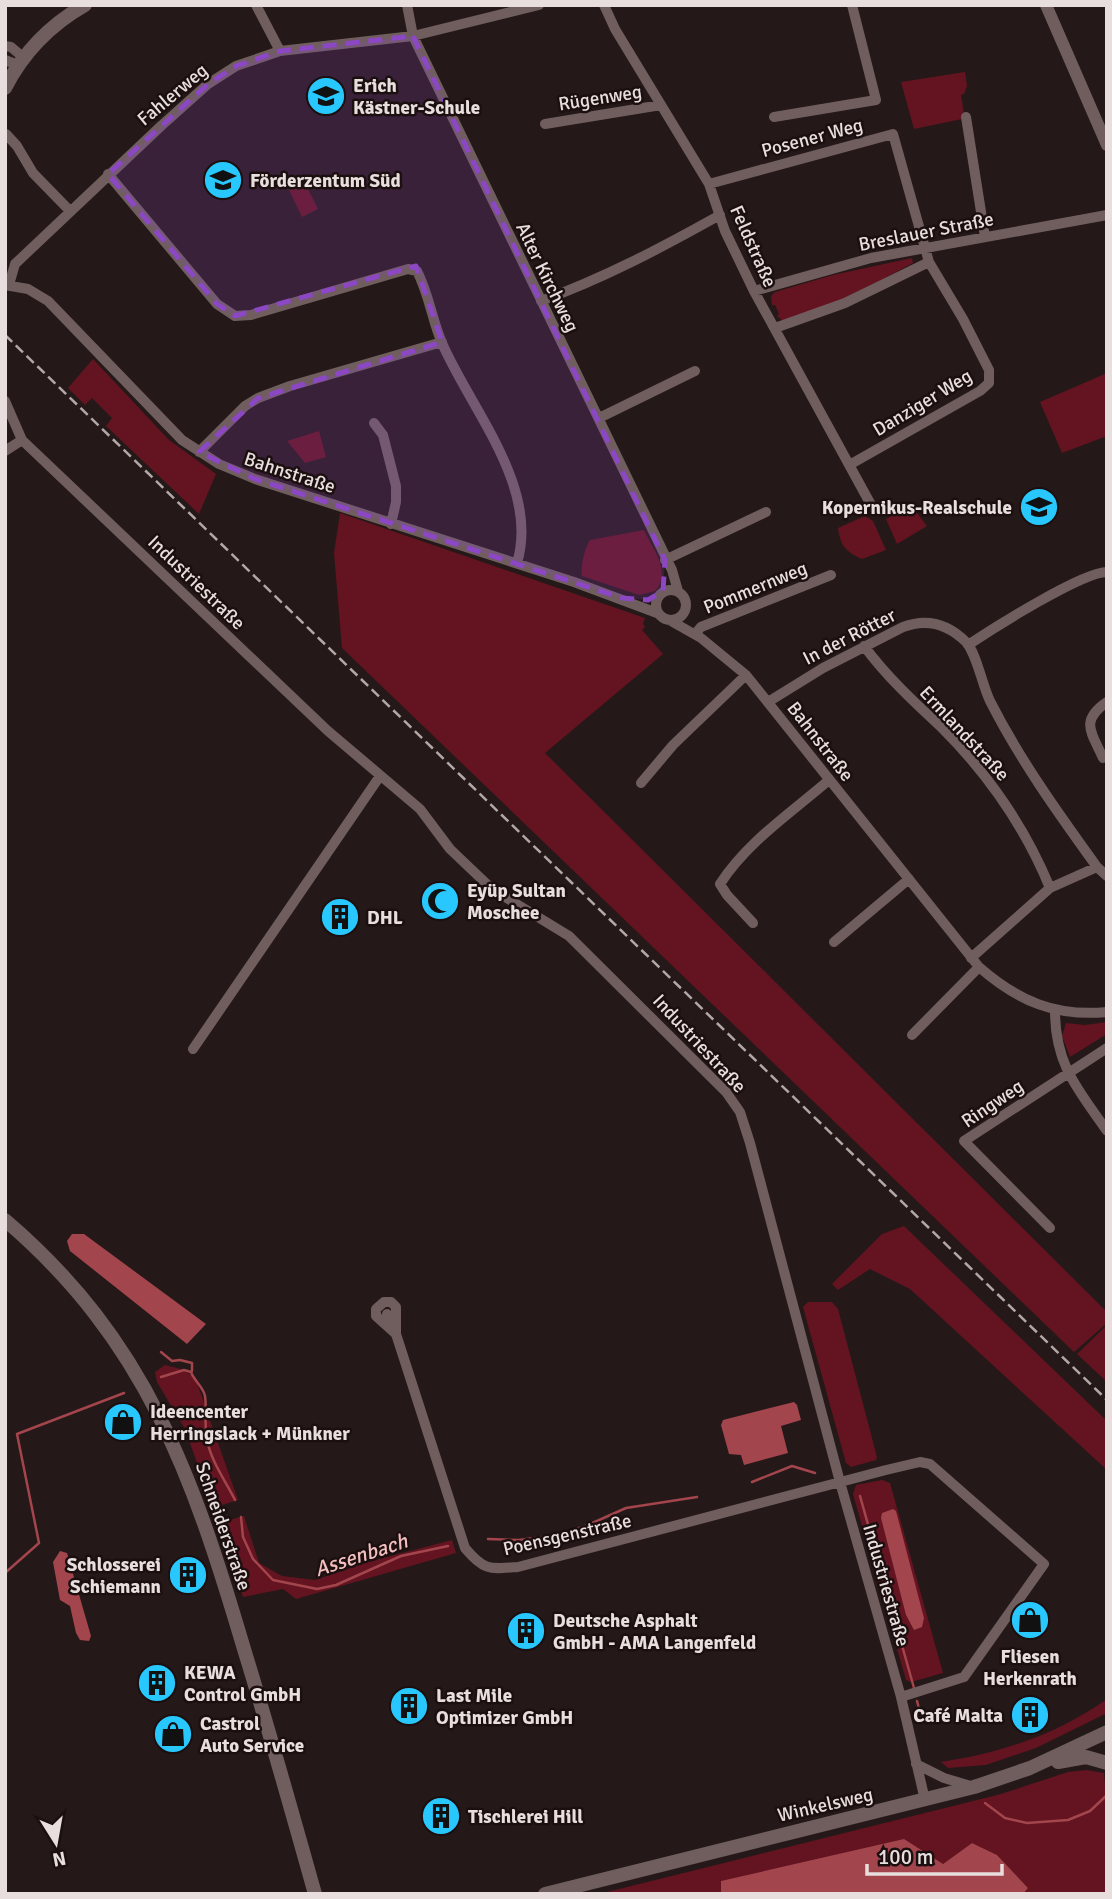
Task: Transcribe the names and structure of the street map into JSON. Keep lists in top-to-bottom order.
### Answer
{
  "streets": {
    "main road": ["Schneiderstraße", "Winkelsweg"],
    "street": [
      "Fahlerweg",
      "Rügenweg",
      "Posener Weg",
      "Breslauer Straße",
      "Feldstraße",
      "Alter Kirchweg",
      "Danziger Weg",
      "Bahnstraße",
      "Industriestraße",
      "Pommernweg",
      "In der Rötter",
      "Ermlandstraße",
      "Ringweg",
      "Poensgenstraße"
    ]
  },
  "crossings": [
    ["Fahlerweg", "Alter Kirchweg"],
    ["Fahlerweg", "Bahnstraße"],
    ["Rügenweg", "Feldstraße"],
    ["Posener Weg", "Breslauer Straße"],
    ["Posener Weg", "Feldstraße"],
    ["Posener Weg", "Danziger Weg"],
    ["Breslauer Straße", "Feldstraße"],
    ["Breslauer Straße", "Danziger Weg"],
    ["Feldstraße", "Danziger Weg"],
    ["Alter Kirchweg", "Bahnstraße"],
    ["Bahnstraße", "Pommernweg"],
    ["Bahnstraße", "In der Rötter"],
    ["Industriestraße", "Poensgenstraße"],
    ["Industriestraße", "Winkelsweg"],
    ["In der Rötter", "Ermlandstraße"]
  ],
  "water": ["Assenbach"],
  "places": {
    "school or university": ["Erich Kästner-Schule", "Förderzentum Süd", "Kopernikus-Realschule"],
    "mosque": ["Eyüp Sultan Moschee"],
    "building": [
      "DHL",
      "Schlosserei Schiemann",
      "Deutsche Asphalt GmbH - AMA Langenfeld",
      "KEWA Control GmbH",
      "Last Mile Optimizer GmbH",
      "Café Malta",
      "Tischlerei Hill"
    ],
    "shop": ["Ideencenter Herringslack + Münkner", "Fliesen Herkenrath", "Castrol Auto Service"]
  },
  "scale_bar": "100 m",
  "north": "bottom"
}
